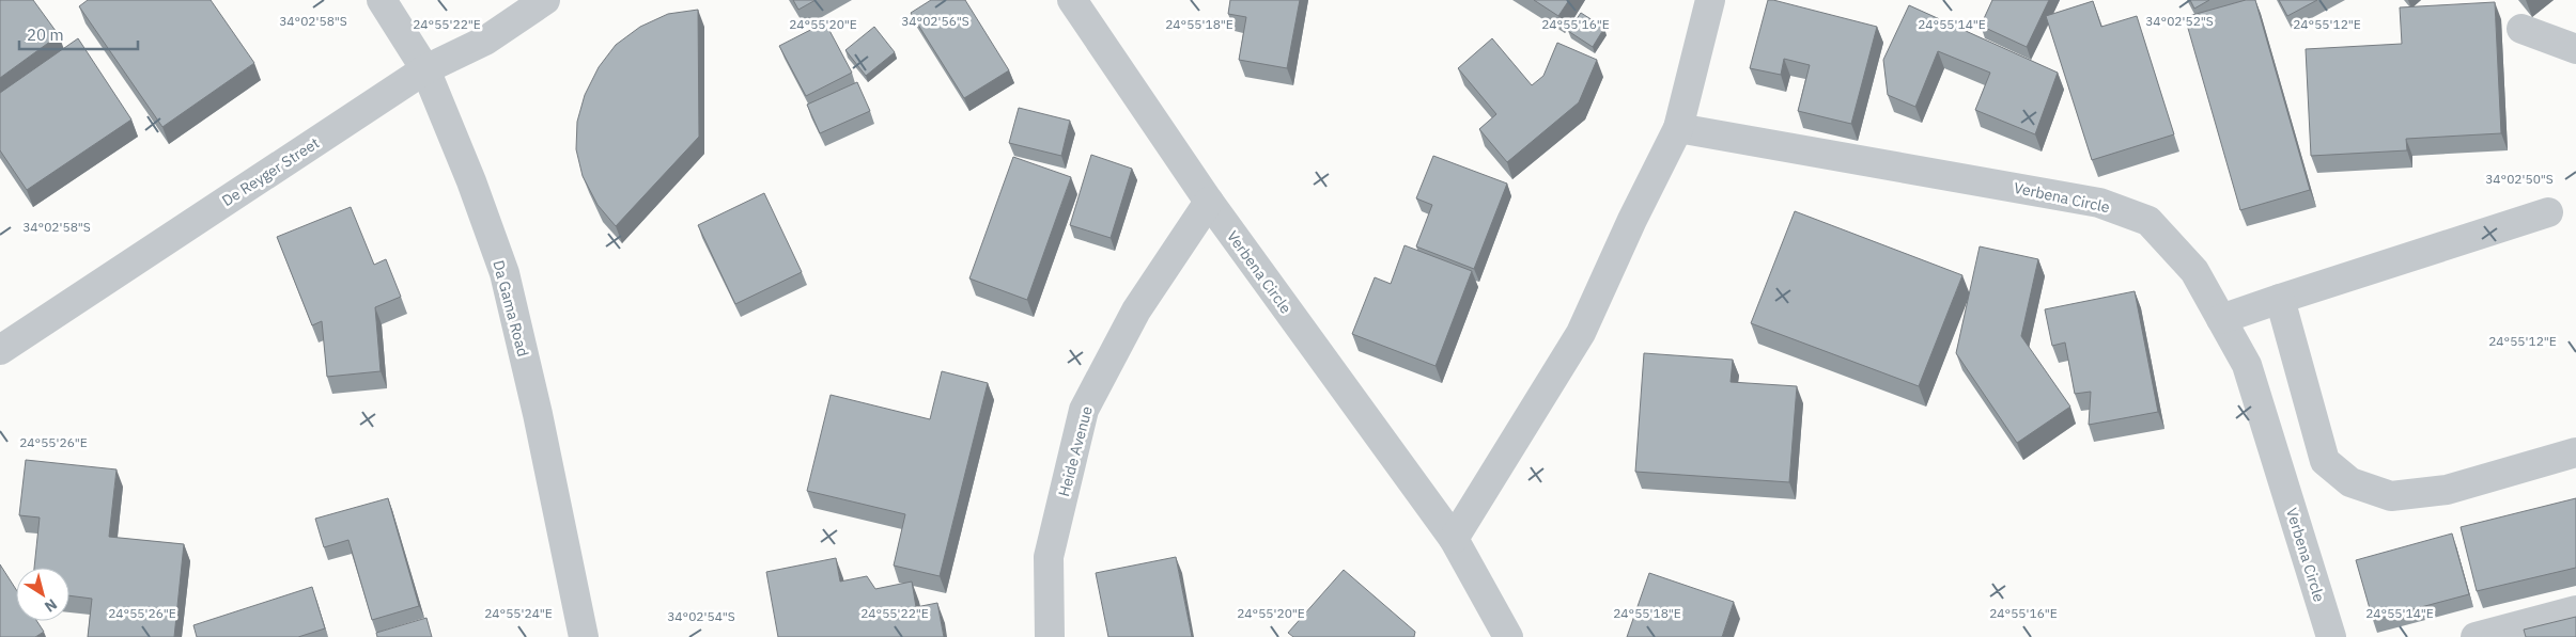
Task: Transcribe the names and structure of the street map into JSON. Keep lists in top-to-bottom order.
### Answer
{
  "streets": {
    "street": [
      "De Reyger Street",
      "Verbena Circle",
      "Da Gama Road",
      "Heide Avenue"
    ]
  },
  "crossings": [
    ["De Reyger Street", "Da Gama Road"],
    ["Verbena Circle", "Heide Avenue"]
  ],
  "scale_bar": "20 m",
  "north": "bottom right",
  "coordinates": [
    "34°02'58\"S",
    "34°02'56\"S",
    "34°02'52\"S",
    "24°55'22\"E",
    "24°55'20\"E",
    "24°55'18\"E",
    "24°55'16\"E",
    "24°55'14\"E",
    "24°55'12\"E",
    "34°02'50\"S",
    "24°55'26\"E",
    "24°55'24\"E",
    "34°02'54\"S"
  ]
}
